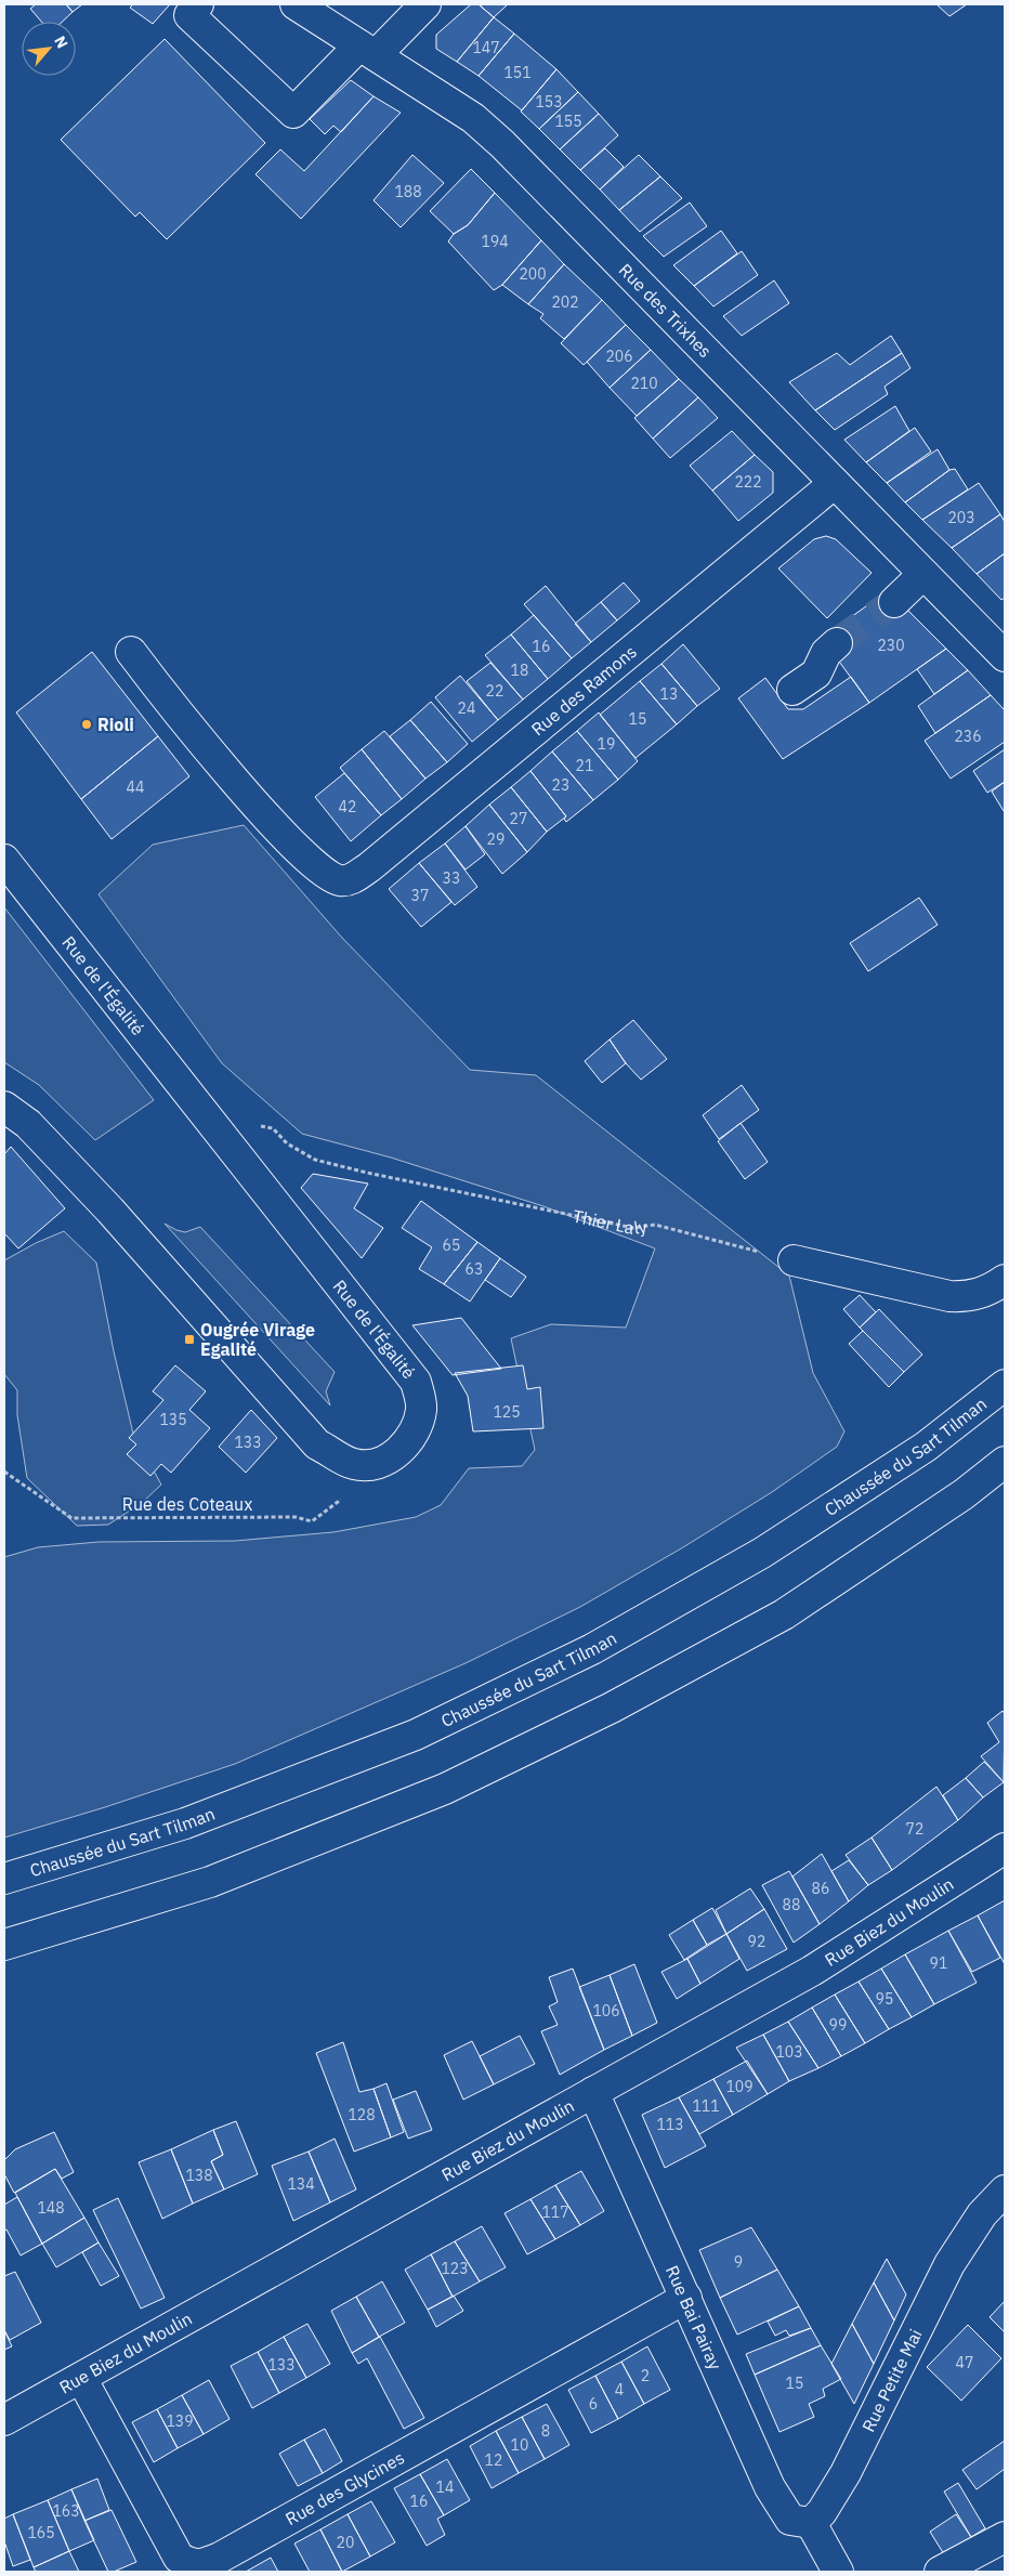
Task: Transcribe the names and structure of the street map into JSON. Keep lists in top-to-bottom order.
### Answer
{
  "streets": {
    "main road": [
      "Rue des Trixhes",
      "Rue des Ramons",
      "Rue de l'Égalité",
      "Chaussée du Sart Tilman",
      "Rue Biez du Moulin",
      "Rue Bai Pairay",
      "Rue Petite Mai",
      "Rue des Glycines"
    ],
    "path": ["Thier Laly", "Rue des Coteaux"]
  },
  "crossings": [
    ["Rue des Trixhes", "Rue des Ramons"],
    ["Rue de l'Égalité", "Rue des Coteaux"],
    ["Rue Biez du Moulin", "Rue Bai Pairay"],
    ["Rue Biez du Moulin", "Rue des Glycines"],
    ["Rue Bai Pairay", "Rue Petite Mai"],
    ["Rue Bai Pairay", "Rue des Glycines"]
  ],
  "places": {
    "other": ["Rioli"],
    "transit": ["Ougrée Virage Egalité"]
  },
  "house_numbers": [
    "147",
    "151",
    "153",
    "155",
    "188",
    "194",
    "200",
    "202",
    "206",
    "210",
    "222",
    "203",
    "230",
    "16",
    "18",
    "22",
    "13",
    "24",
    "15",
    "236",
    "19",
    "21",
    "23",
    "44",
    "42",
    "27",
    "29",
    "33",
    "37",
    "65",
    "63",
    "125",
    "135",
    "133",
    "72",
    "86",
    "88",
    "92",
    "91",
    "95",
    "106",
    "99",
    "103",
    "109",
    "111",
    "128",
    "113",
    "138",
    "134",
    "148",
    "117",
    "9",
    "123",
    "47",
    "133",
    "2",
    "15",
    "4",
    "6",
    "139",
    "8",
    "10",
    "12",
    "14",
    "16",
    "163",
    "165",
    "20"
  ],
  "north": "top right"
}
